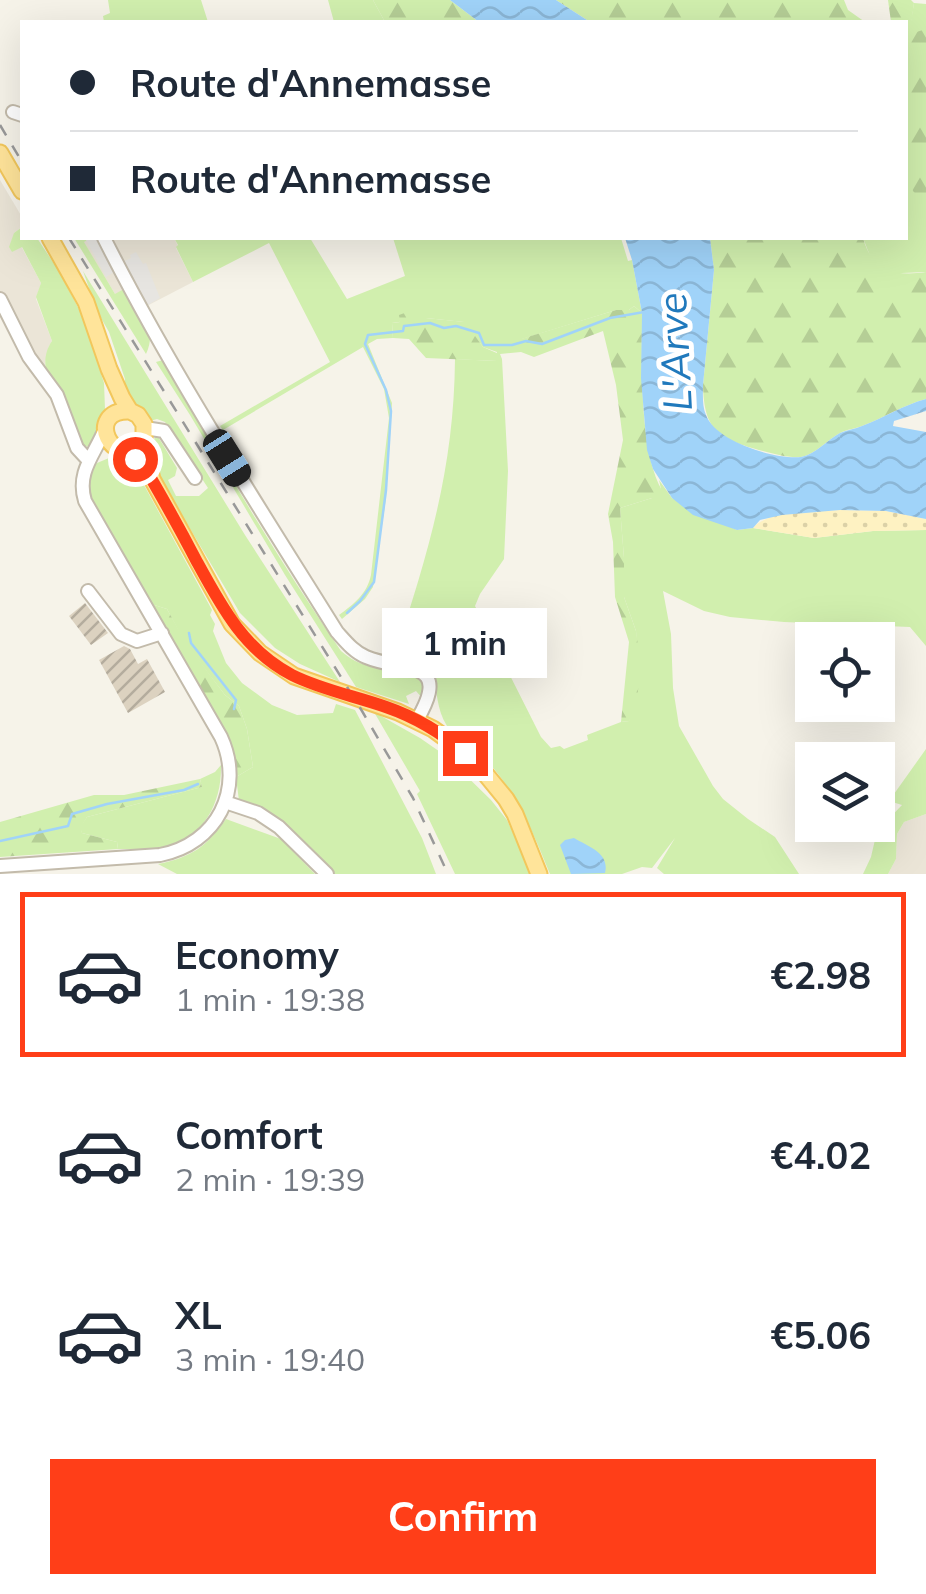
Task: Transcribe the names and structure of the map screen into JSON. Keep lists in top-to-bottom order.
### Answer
{
  "water": ["L'Arve"],
  "page": {
    "banner": ["Route d'Annemasse", "Route d'Annemasse"],
    "bubble": "1 min",
    "list": [
      {
        "name": "Economy",
        "note": "1 min · 19:38",
        "value": "€2.98"
      },
      {
        "name": "Comfort",
        "note": "2 min · 19:39",
        "value": "€4.02"
      },
      {
        "name": "XL",
        "note": "3 min · 19:40",
        "value": "€5.06"
      }
    ],
    "buttons": "Confirm"
  }
}
